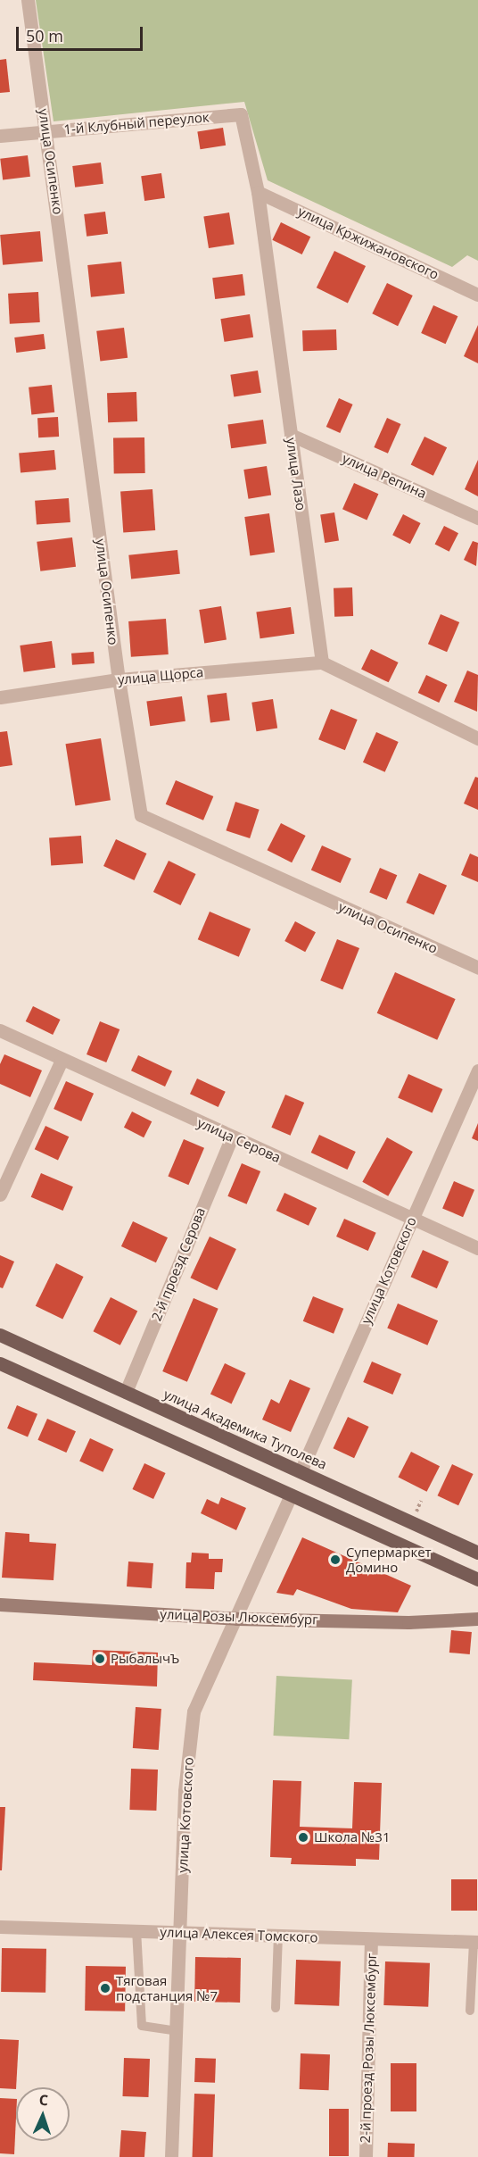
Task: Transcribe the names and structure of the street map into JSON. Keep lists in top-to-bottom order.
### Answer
{
  "streets": {
    "main road": ["улица Академика Туполева"],
    "street": [
      "1-й Клубный переулок",
      "улица Осипенко",
      "улица Кржижановского",
      "улица Лазо",
      "улица Репина",
      "улица Щорса",
      "улица Серова",
      "2-й проезд Серова",
      "улица Котовского",
      "улица Розы Люксембург",
      "улица Алексея Томского",
      "2-й проезд Розы Люксембург"
    ]
  },
  "crossings": [
    ["1-й Клубный переулок", "улица Осипенко"],
    ["1-й Клубный переулок", "улица Лазо"],
    ["улица Осипенко", "улица Щорса"],
    ["улица Кржижановского", "улица Лазо"],
    ["улица Лазо", "улица Репина"],
    ["улица Лазо", "улица Щорса"],
    ["улица Серова", "2-й проезд Серова"],
    ["улица Серова", "улица Котовского"],
    ["2-й проезд Серова", "улица Академика Туполева"],
    ["улица Котовского", "улица Академика Туполева"],
    ["улица Котовского", "улица Розы Люксембург"],
    ["улица Котовского", "улица Алексея Томского"],
    ["улица Алексея Томского", "2-й проезд Розы Люксембург"]
  ],
  "places": [
    "Супермаркет Домино",
    "РыбалычЪ",
    "Школа №31",
    "Тяговая подстанция №7"
  ],
  "scale_bar": "50 m",
  "north": "top"
}
